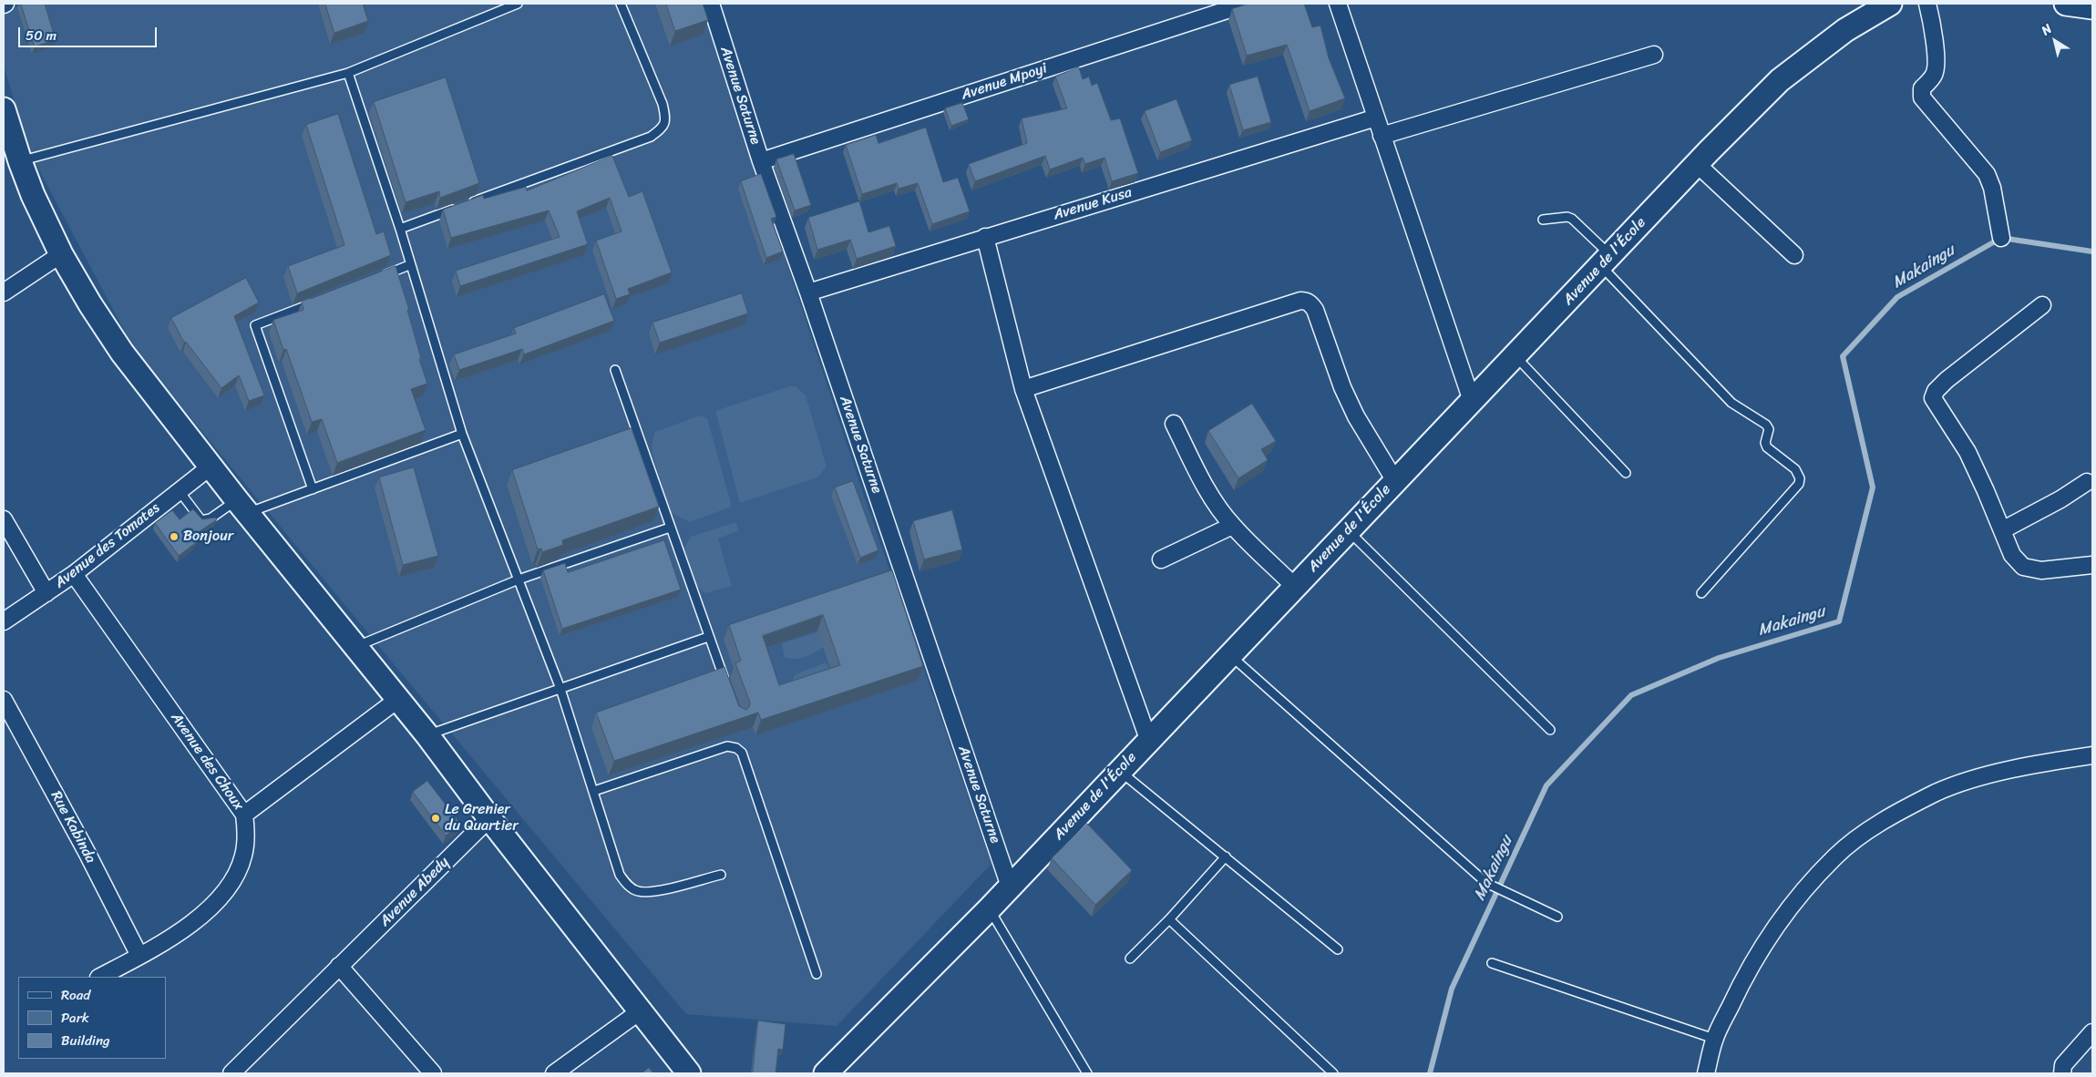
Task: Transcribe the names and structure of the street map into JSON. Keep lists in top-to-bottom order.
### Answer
{
  "streets": {
    "main road": ["Avenue de l'École"],
    "street": [
      "Avenue Mpoyi",
      "Avenue Saturne",
      "Avenue Kusa",
      "Avenue des Tomates",
      "Avenue des Choux",
      "Rue Kabinda",
      "Avenue Abedy"
    ]
  },
  "crossings": [
    ["Avenue Mpoyi", "Avenue Saturne"],
    ["Avenue Saturne", "Avenue Kusa"],
    ["Avenue Saturne", "Avenue de l'École"],
    ["Avenue des Tomates", "Avenue des Choux"]
  ],
  "water": ["Makaingu"],
  "places": ["Bonjour", "Le Grenier du Quartier"],
  "legend": ["Road", "Park", "Building"],
  "scale_bar": "50 m",
  "north": "top left"
}
